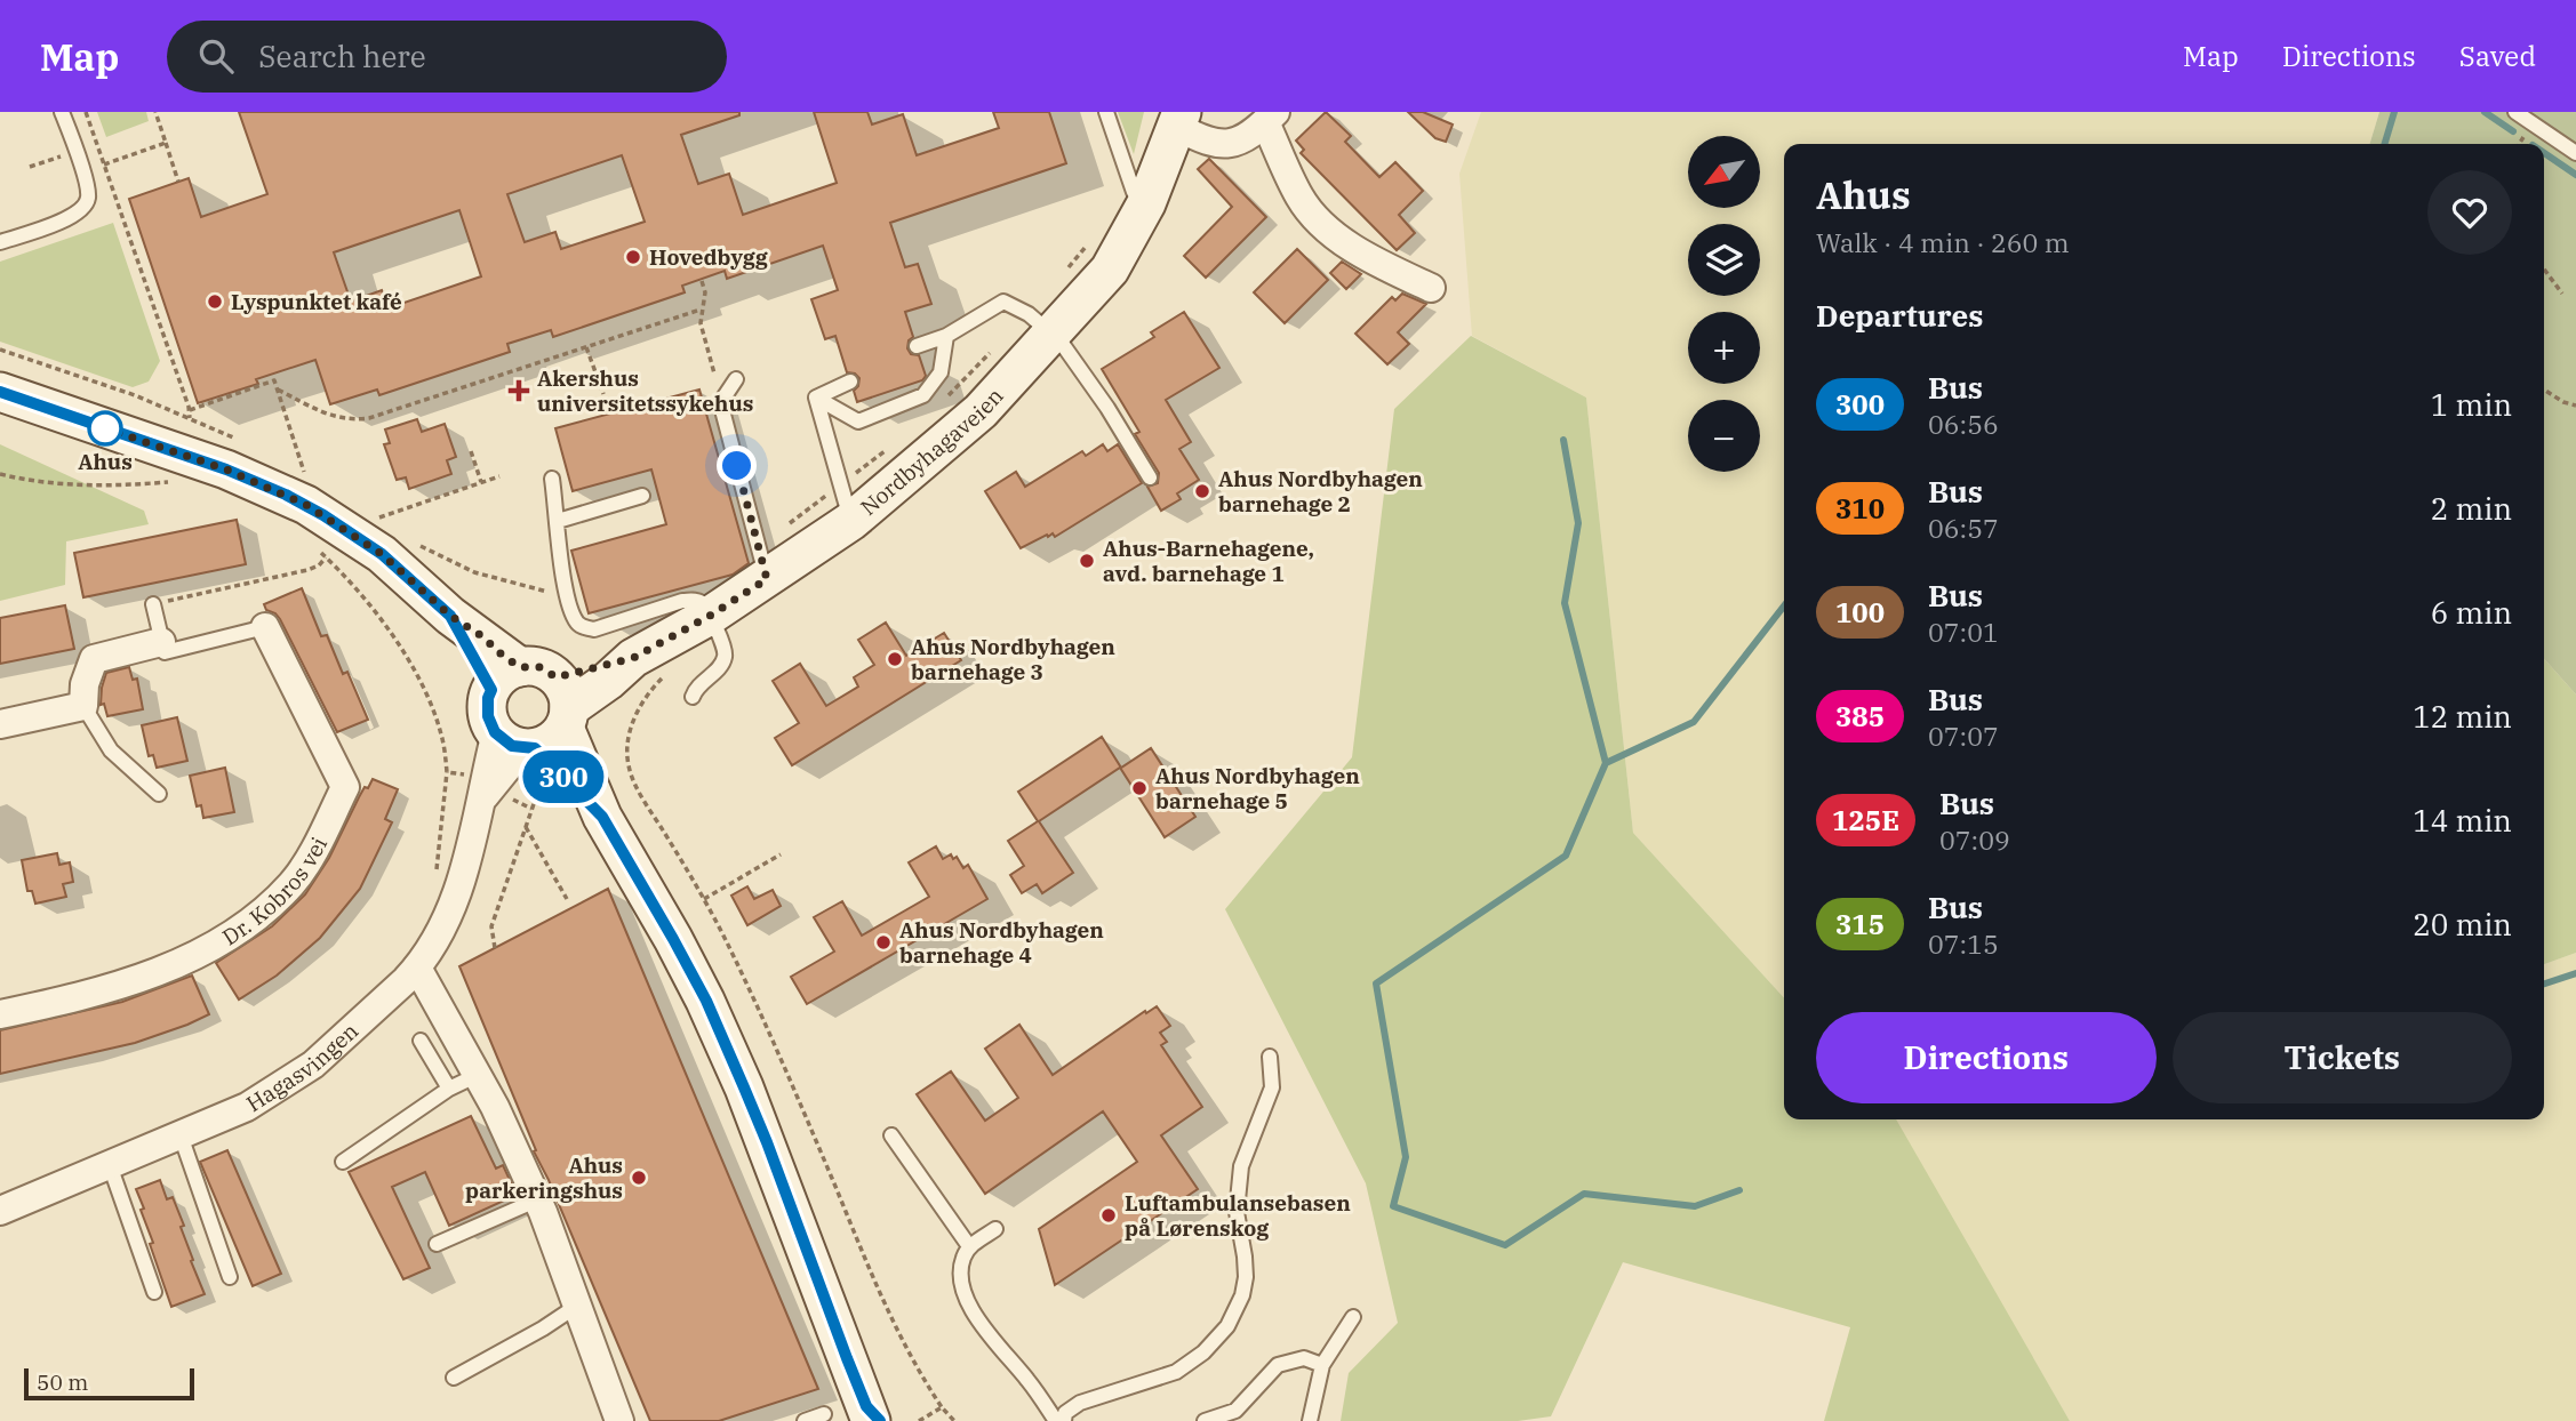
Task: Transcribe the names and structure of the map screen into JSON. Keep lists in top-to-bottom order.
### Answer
{
  "streets": {
    "main road": ["Nordbyhagaveien"],
    "street": ["Dr. Kobros vei", "Hagasvingen"]
  },
  "crossings": [
    ["Nordbyhagaveien", "Hagasvingen"]
  ],
  "places": {
    "other": [
      "Hovedbygg",
      "Lyspunktet kafé",
      "Ahus",
      "Ahus Nordbyhagen barnehage 2",
      "Ahus-Barnehagene, avd. barnehage 1",
      "Ahus Nordbyhagen barnehage 3",
      "Ahus Nordbyhagen barnehage 5",
      "Ahus Nordbyhagen barnehage 4",
      "Ahus parkeringshus",
      "Luftambulansebasen på Lørenskog"
    ],
    "health": ["Akershus universitetssykehus"]
  },
  "lines": ["bus line 300"],
  "scale_bar": "50 m",
  "north": "bottom left",
  "page": {
    "header": "Map",
    "search": "Search here",
    "nav": ["Map", "Directions", "Saved"],
    "on_map": "300",
    "map_buttons": ["+", "−"],
    "heading": [
      ["Ahus", "Walk · 4 min · 260 m"],
      "Departures"
    ],
    "list": [
      {
        "mark": "300",
        "name": "Bus",
        "note": "06:56",
        "value": "1 min"
      },
      {
        "mark": "310",
        "name": "Bus",
        "note": "06:57",
        "value": "2 min"
      },
      {
        "mark": "100",
        "name": "Bus",
        "note": "07:01",
        "value": "6 min"
      },
      {
        "mark": "385",
        "name": "Bus",
        "note": "07:07",
        "value": "12 min"
      },
      {
        "mark": "125E",
        "name": "Bus",
        "note": "07:09",
        "value": "14 min"
      },
      {
        "mark": "315",
        "name": "Bus",
        "note": "07:15",
        "value": "20 min"
      }
    ],
    "buttons": ["Directions", "Tickets"],
    "scale": "50 m"
  }
}
